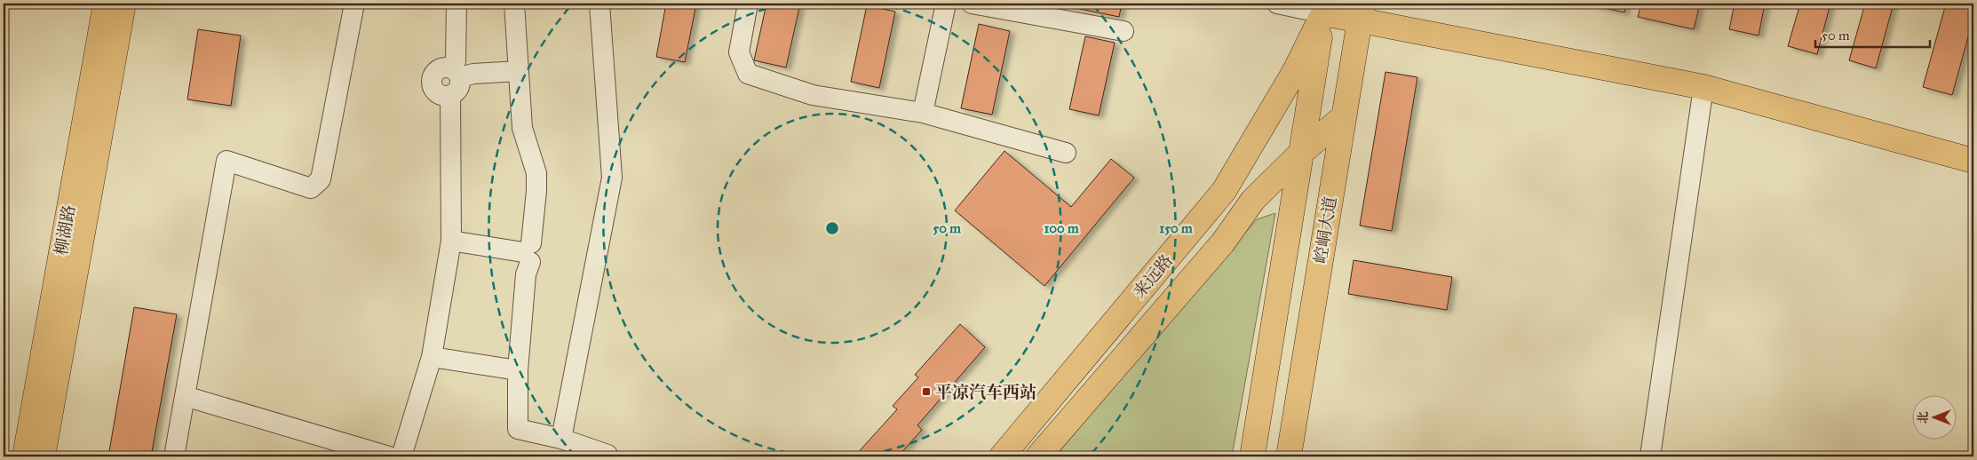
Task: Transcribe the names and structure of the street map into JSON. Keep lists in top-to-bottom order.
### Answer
{
  "streets": {
    "main road": ["柳湖路", "崆峒大道", "来远路"]
  },
  "crossings": [
    ["崆峒大道", "来远路"]
  ],
  "places": {
    "transit": ["平凉汽车西站"]
  },
  "scale_bar": "50 m",
  "north": "left",
  "rings": ["50 m", "100 m", "150 m"]
}
